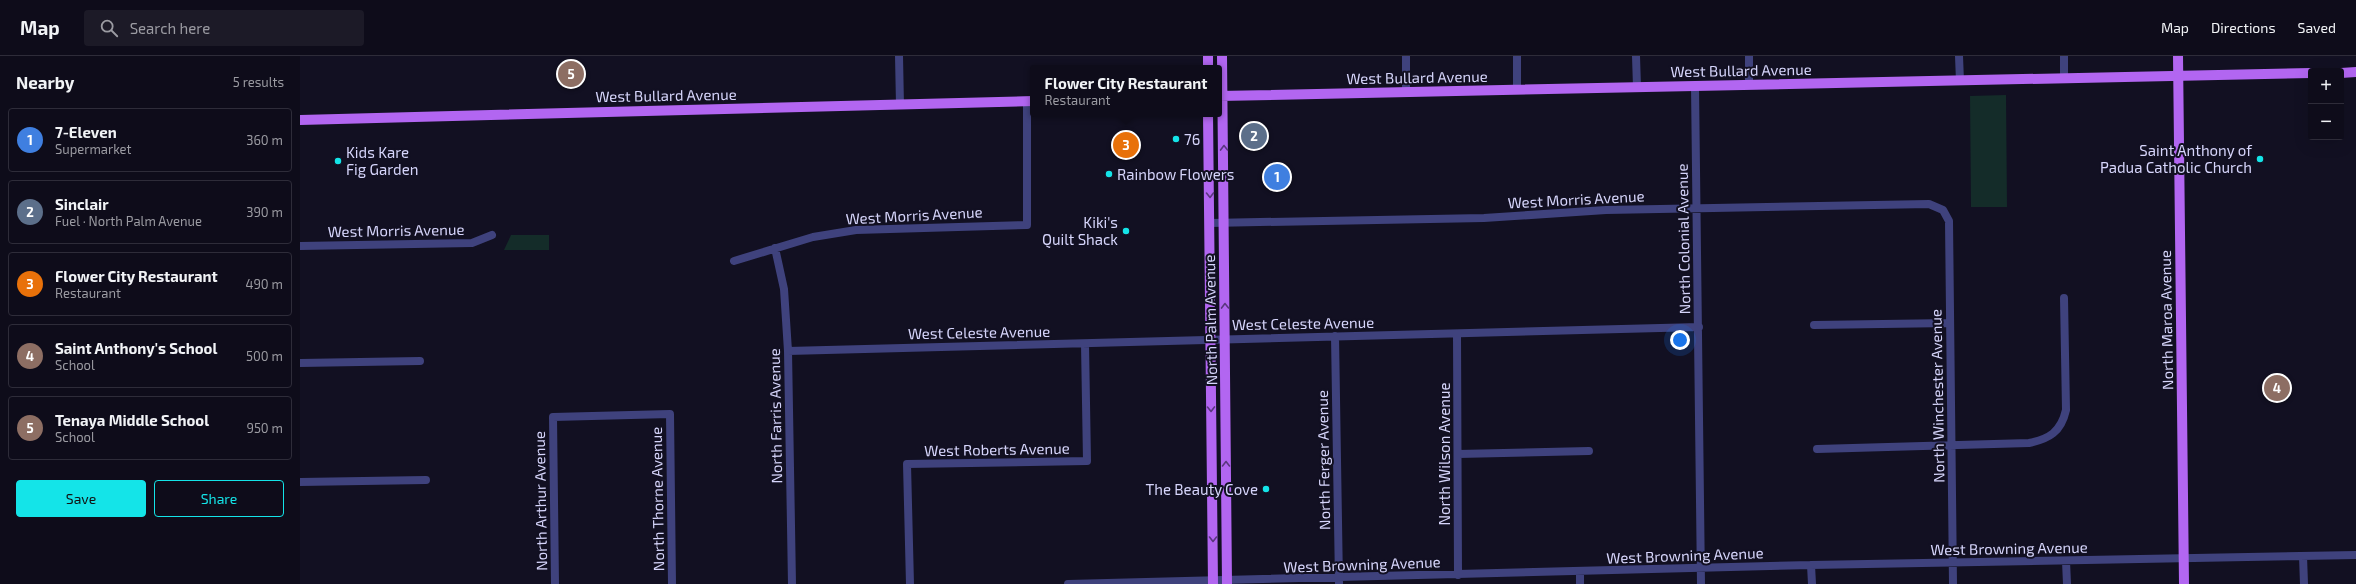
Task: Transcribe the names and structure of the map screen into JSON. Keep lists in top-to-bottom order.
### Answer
{
  "streets": {
    "main road": ["West Bullard Avenue", "North Palm Avenue", "North Maroa Avenue"],
    "street": [
      "West Morris Avenue",
      "North Colonial Avenue",
      "West Celeste Avenue",
      "North Winchester Avenue",
      "North Farris Avenue",
      "West Roberts Avenue",
      "North Wilson Avenue",
      "North Ferger Avenue",
      "North Thorne Avenue",
      "North Arthur Avenue",
      "West Browning Avenue"
    ]
  },
  "crossings": [
    ["West Bullard Avenue", "West Morris Avenue"],
    ["West Bullard Avenue", "North Colonial Avenue"],
    ["West Bullard Avenue", "North Maroa Avenue"],
    ["West Morris Avenue", "North Colonial Avenue"],
    ["West Morris Avenue", "North Palm Avenue"],
    ["West Morris Avenue", "North Winchester Avenue"],
    ["West Morris Avenue", "North Farris Avenue"],
    ["North Colonial Avenue", "West Celeste Avenue"],
    ["North Colonial Avenue", "West Browning Avenue"],
    ["North Palm Avenue", "West Celeste Avenue"],
    ["North Palm Avenue", "West Browning Avenue"],
    ["North Maroa Avenue", "West Browning Avenue"],
    ["West Celeste Avenue", "North Farris Avenue"],
    ["West Celeste Avenue", "West Roberts Avenue"],
    ["West Celeste Avenue", "North Wilson Avenue"],
    ["West Celeste Avenue", "North Ferger Avenue"],
    ["North Winchester Avenue", "West Browning Avenue"],
    ["North Wilson Avenue", "West Browning Avenue"],
    ["North Ferger Avenue", "West Browning Avenue"],
    ["North Thorne Avenue", "North Arthur Avenue"]
  ],
  "places": [
    "76",
    "Saint Anthony of Padua Catholic Church",
    "Kids Kare Fig Garden",
    "Rainbow Flowers",
    "Kiki's Quilt Shack",
    "The Beauty Cove"
  ],
  "page": {
    "header": "Map",
    "search": "Search here",
    "nav": ["Map", "Directions", "Saved"],
    "heading": ["Nearby", "5 results"],
    "pins": [
      "5",
      "2",
      "3",
      "1",
      "4"
    ],
    "popup": ["Flower City Restaurant", "Restaurant"],
    "map_buttons": ["+", "−"],
    "list": [
      {
        "mark": "1",
        "name": "7-Eleven",
        "note": "Supermarket",
        "value": "360 m"
      },
      {
        "mark": "2",
        "name": "Sinclair",
        "note": "Fuel · North Palm Avenue",
        "value": "390 m"
      },
      {
        "mark": "3",
        "name": "Flower City Restaurant",
        "note": "Restaurant",
        "value": "490 m"
      },
      {
        "mark": "4",
        "name": "Saint Anthony's School",
        "note": "School",
        "value": "500 m"
      },
      {
        "mark": "5",
        "name": "Tenaya Middle School",
        "note": "School",
        "value": "950 m"
      }
    ],
    "buttons": ["Save", "Share"]
  }
}
